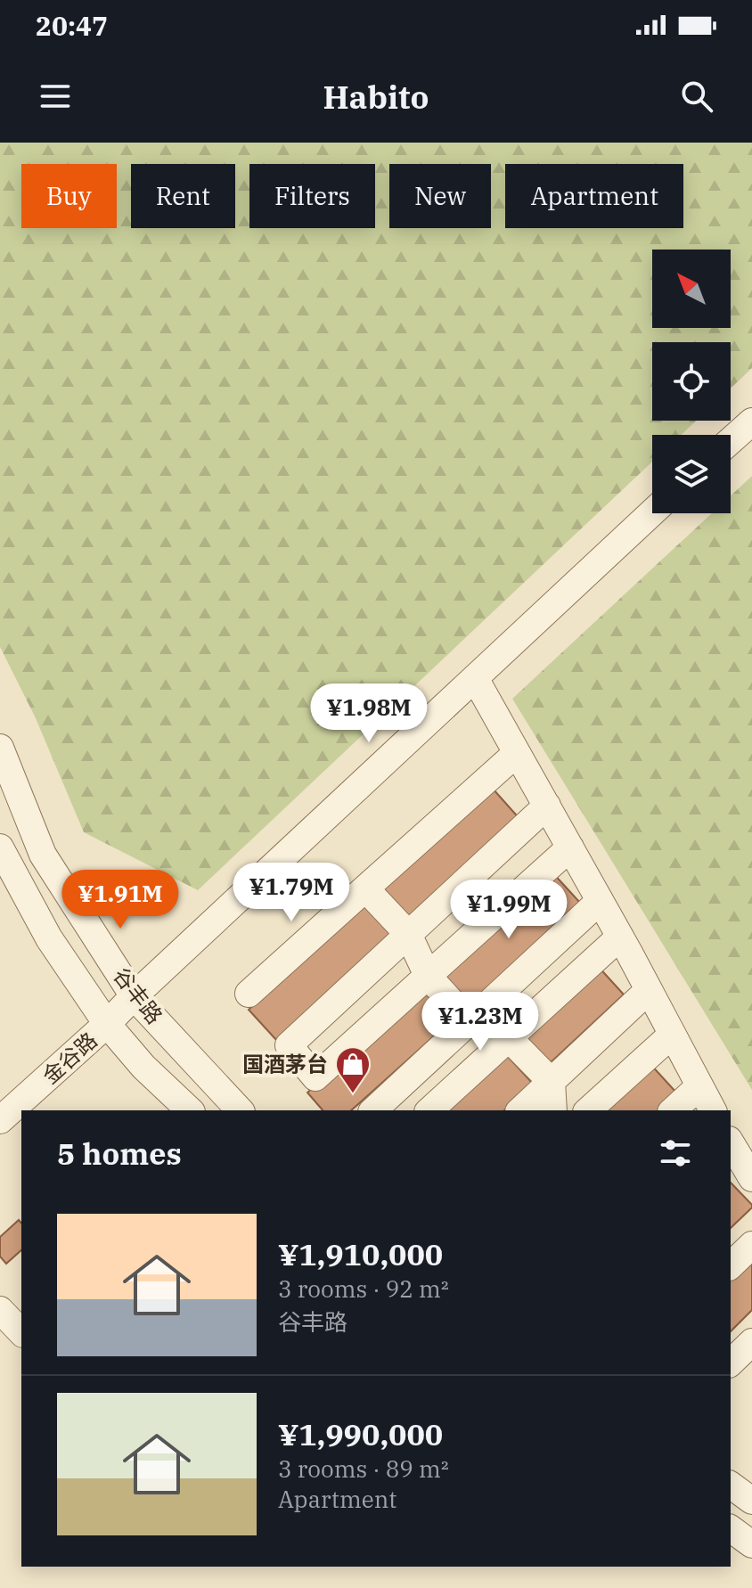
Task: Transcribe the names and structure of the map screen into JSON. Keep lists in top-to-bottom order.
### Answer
{
  "streets": {
    "street": ["谷丰路", "金谷路"]
  },
  "crossings": [
    ["谷丰路", "金谷路"]
  ],
  "places": {
    "shop": ["国酒茅台"]
  },
  "north": "top left",
  "page": {
    "status": "20:47",
    "header": "Habito",
    "chip": [
      "Buy",
      "Rent",
      "Filters",
      "New",
      "Apartment"
    ],
    "price": [
      "¥1.98M",
      "¥1.79M",
      "¥1.91M",
      "¥1.99M",
      "¥1.23M"
    ],
    "heading": "5 homes",
    "list": [
      {
        "name": "¥1,910,000",
        "note": "3 rooms · 92 m² · 谷丰路"
      },
      {
        "name": "¥1,990,000",
        "note": "3 rooms · 89 m² · Apartment"
      }
    ]
  }
}
